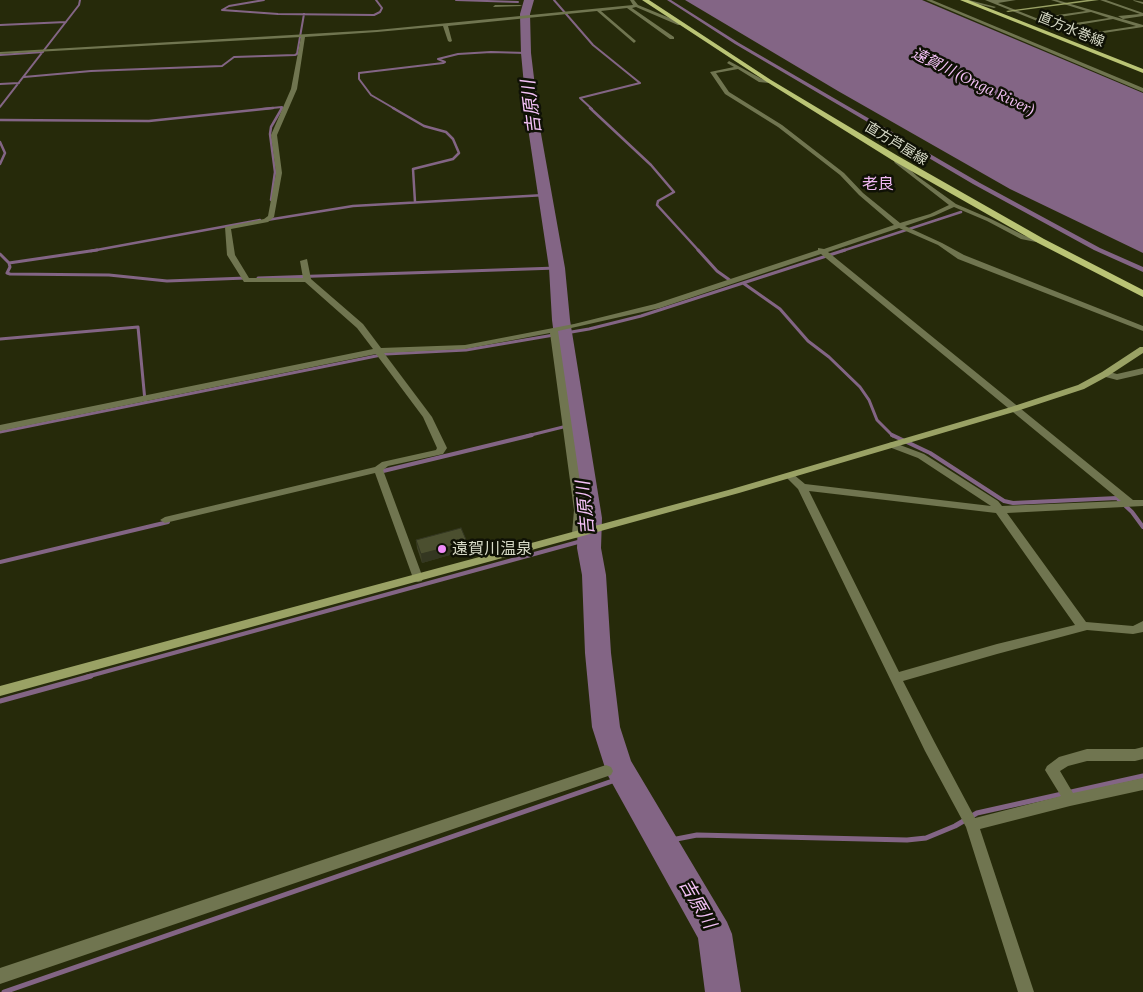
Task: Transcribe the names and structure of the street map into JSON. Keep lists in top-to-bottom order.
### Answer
{
  "streets": {
    "main road": ["直方水巻線", "直方芦屋線"]
  },
  "districts": ["老良"],
  "water": ["遠賀川 (Onga River)", "吉原川"],
  "places": ["遠賀川温泉"]
}
